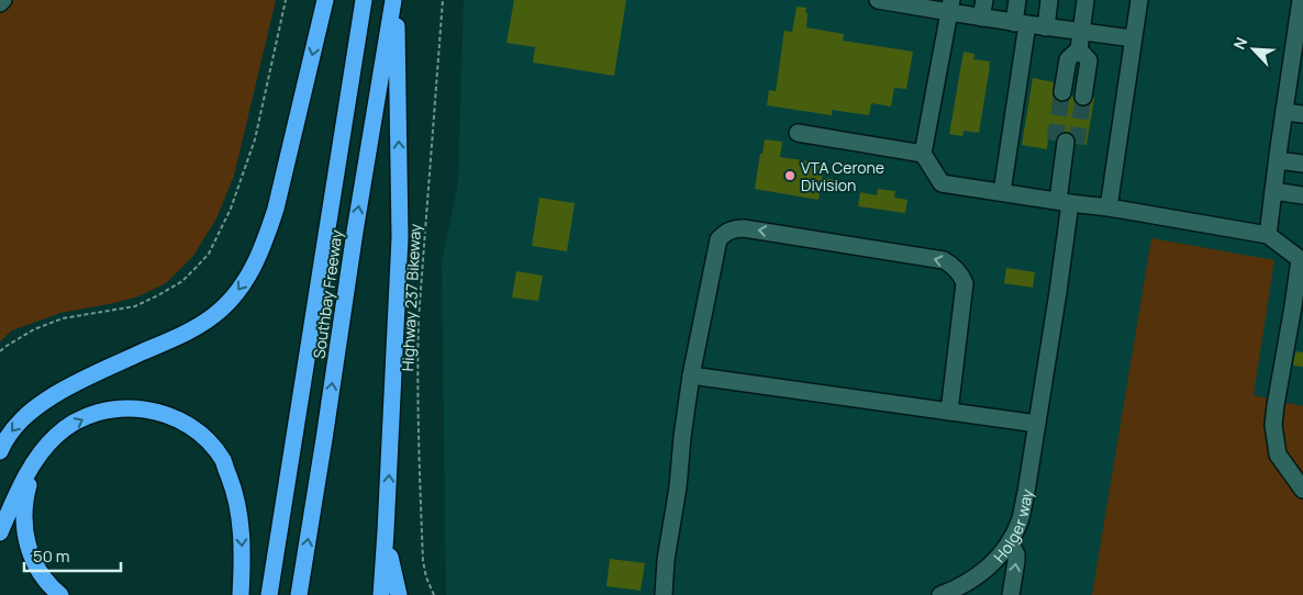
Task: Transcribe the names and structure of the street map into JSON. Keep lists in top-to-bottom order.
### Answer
{
  "streets": {
    "highway": ["Southbay Freeway"],
    "lane": ["Holger way"],
    "path": ["Highway 237 Bikeway"]
  },
  "places": ["VTA Cerone Division"],
  "scale_bar": "50 m",
  "north": "top left"
}
